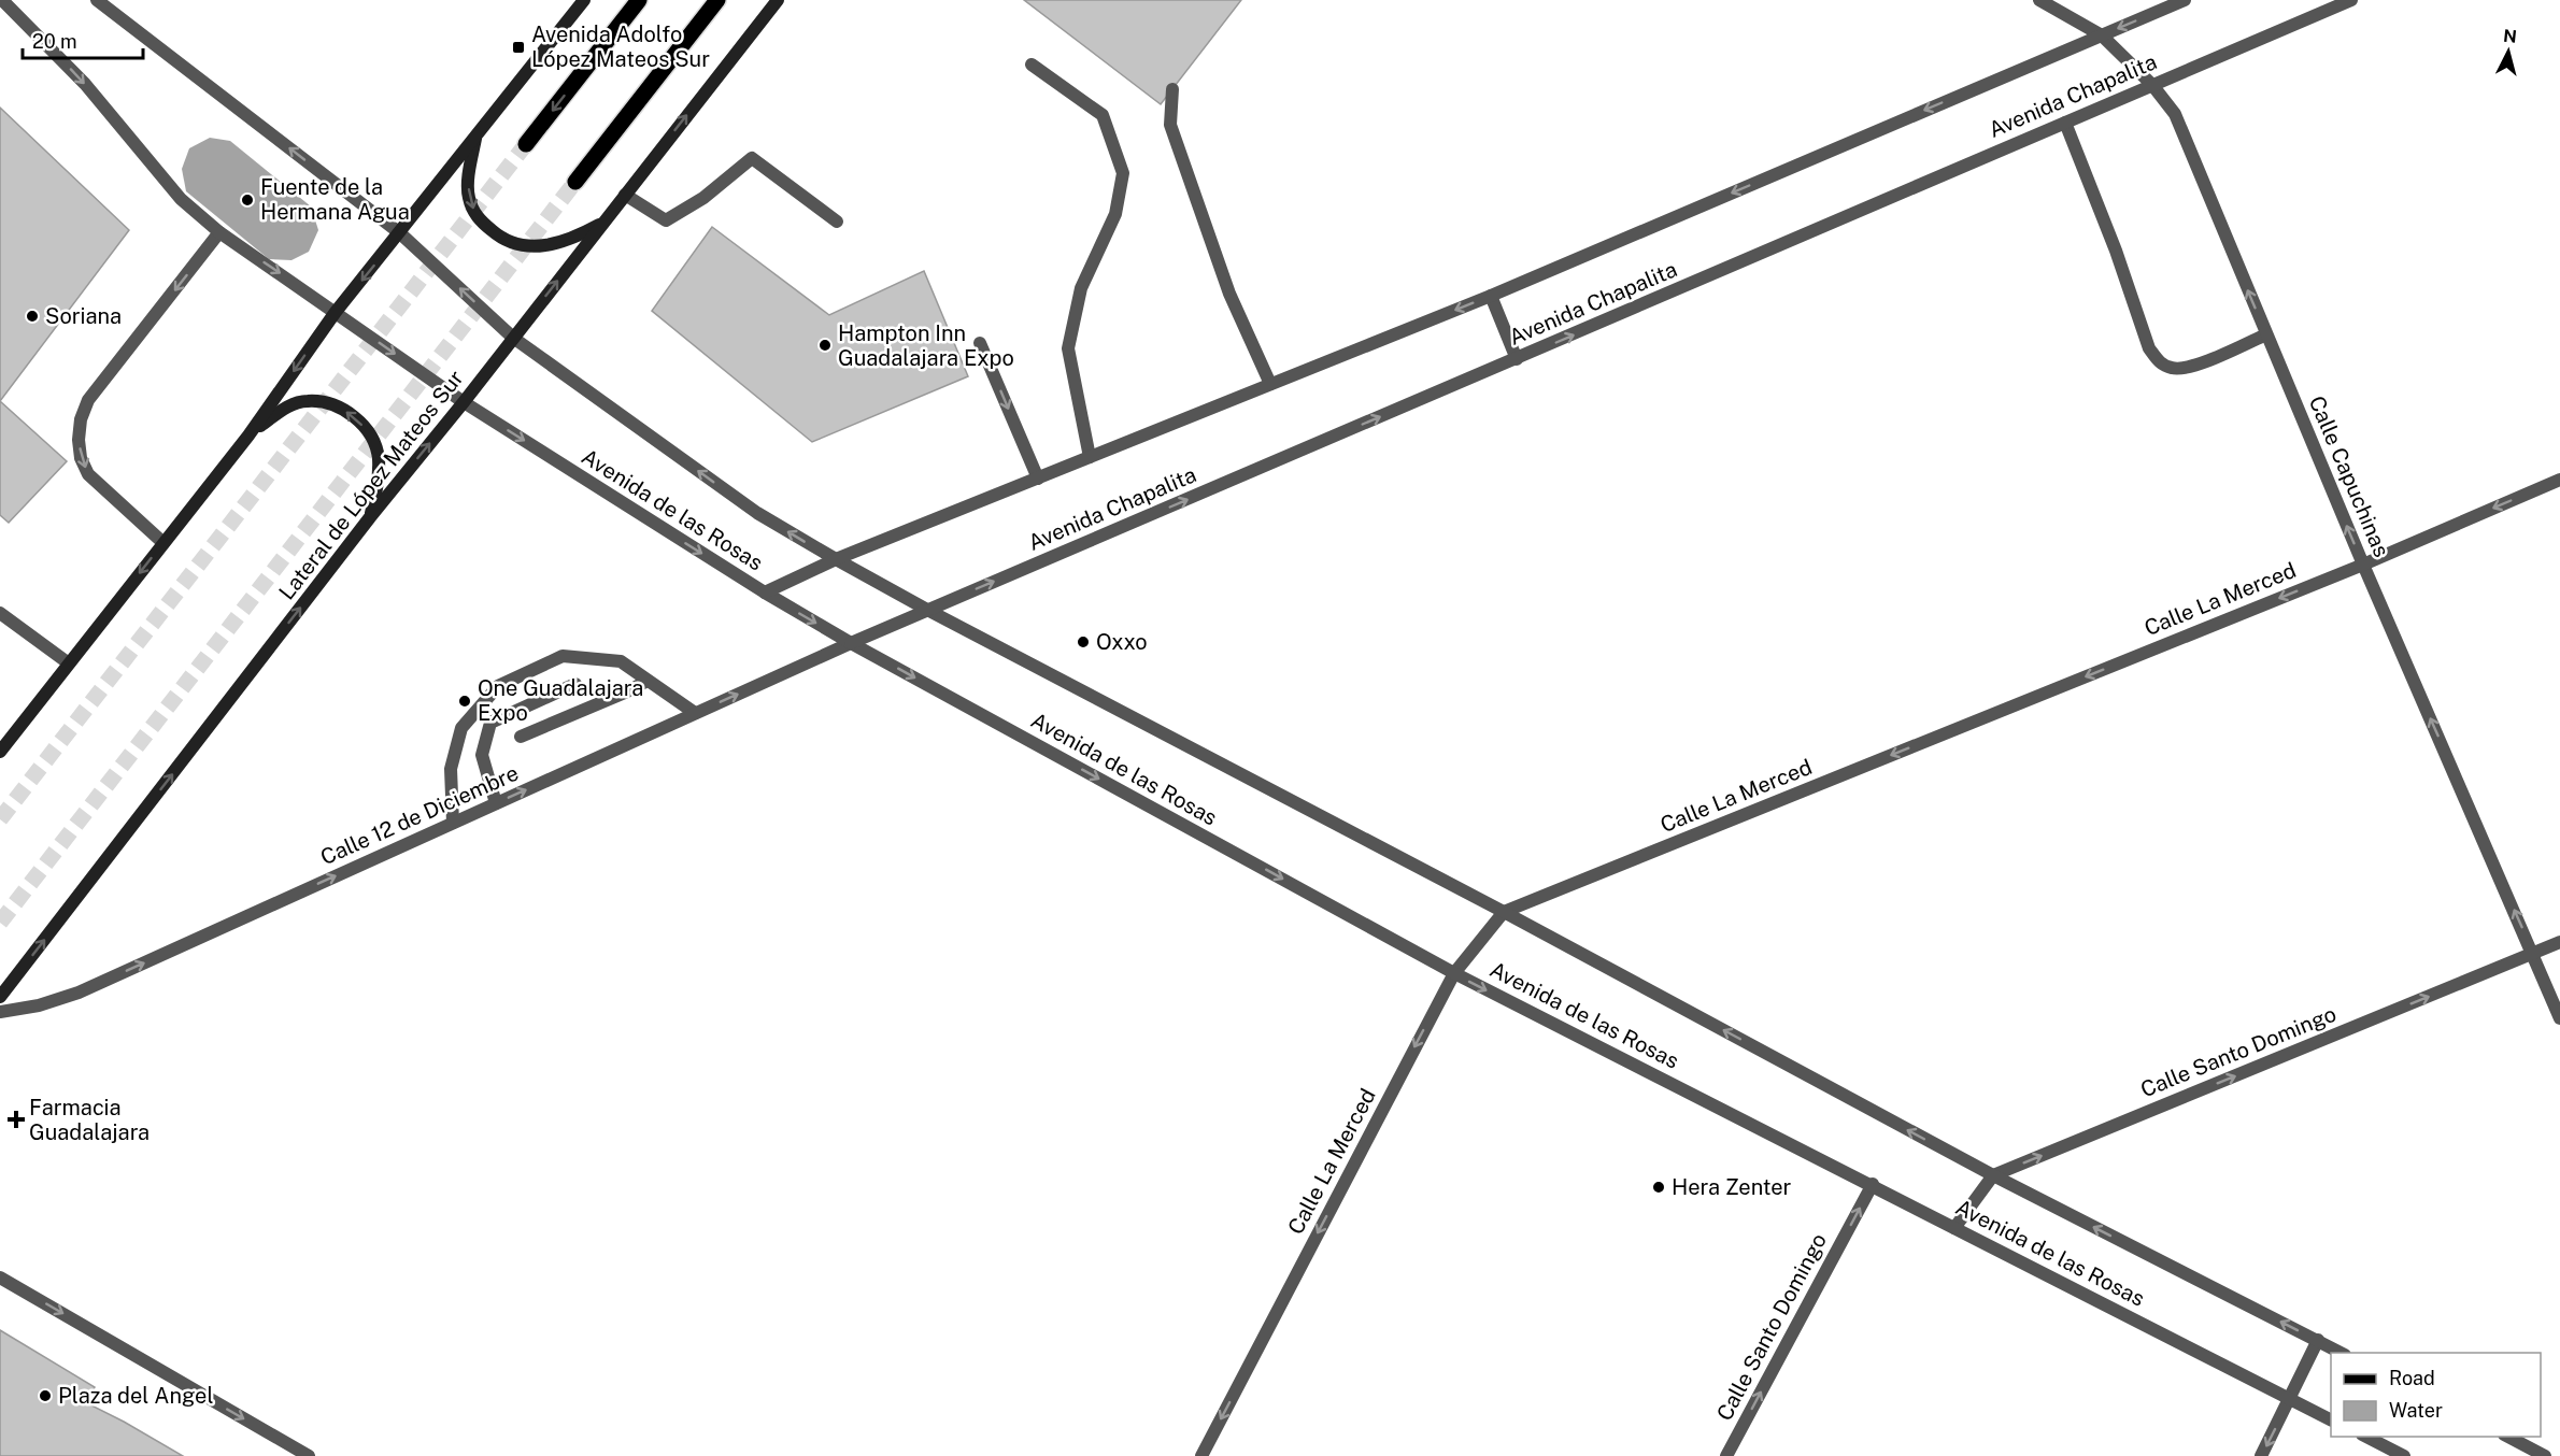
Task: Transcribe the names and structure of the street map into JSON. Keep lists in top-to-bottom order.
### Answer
{
  "streets": {
    "main road": ["Lateral de López Mateos Sur"],
    "street": [
      "Avenida Chapalita",
      "Calle Capuchinas",
      "Avenida de las Rosas",
      "Calle La Merced",
      "Calle 12 de Diciembre",
      "Calle Santo Domingo"
    ]
  },
  "crossings": [
    ["Avenida Chapalita", "Calle Capuchinas"],
    ["Avenida Chapalita", "Avenida de las Rosas"],
    ["Avenida Chapalita", "Calle 12 de Diciembre"],
    ["Calle Capuchinas", "Calle La Merced"],
    ["Calle Capuchinas", "Calle Santo Domingo"],
    ["Lateral de López Mateos Sur", "Avenida de las Rosas"],
    ["Avenida de las Rosas", "Calle La Merced"],
    ["Avenida de las Rosas", "Calle 12 de Diciembre"],
    ["Avenida de las Rosas", "Calle Santo Domingo"]
  ],
  "one_way": [
    "Calle Capuchinas",
    "Calle La Merced",
    "Calle 12 de Diciembre",
    "Calle Santo Domingo"
  ],
  "places": {
    "transit": ["Avenida Adolfo López Mateos Sur"],
    "other": [
      "Fuente de la Hermana Agua",
      "Soriana",
      "Hampton Inn Guadalajara Expo",
      "Oxxo",
      "One Guadalajara Expo",
      "Hera Zenter",
      "Plaza del Angel"
    ],
    "health": ["Farmacia Guadalajara"]
  },
  "legend": ["Road", "Water"],
  "scale_bar": "20 m",
  "north": "top"
}
